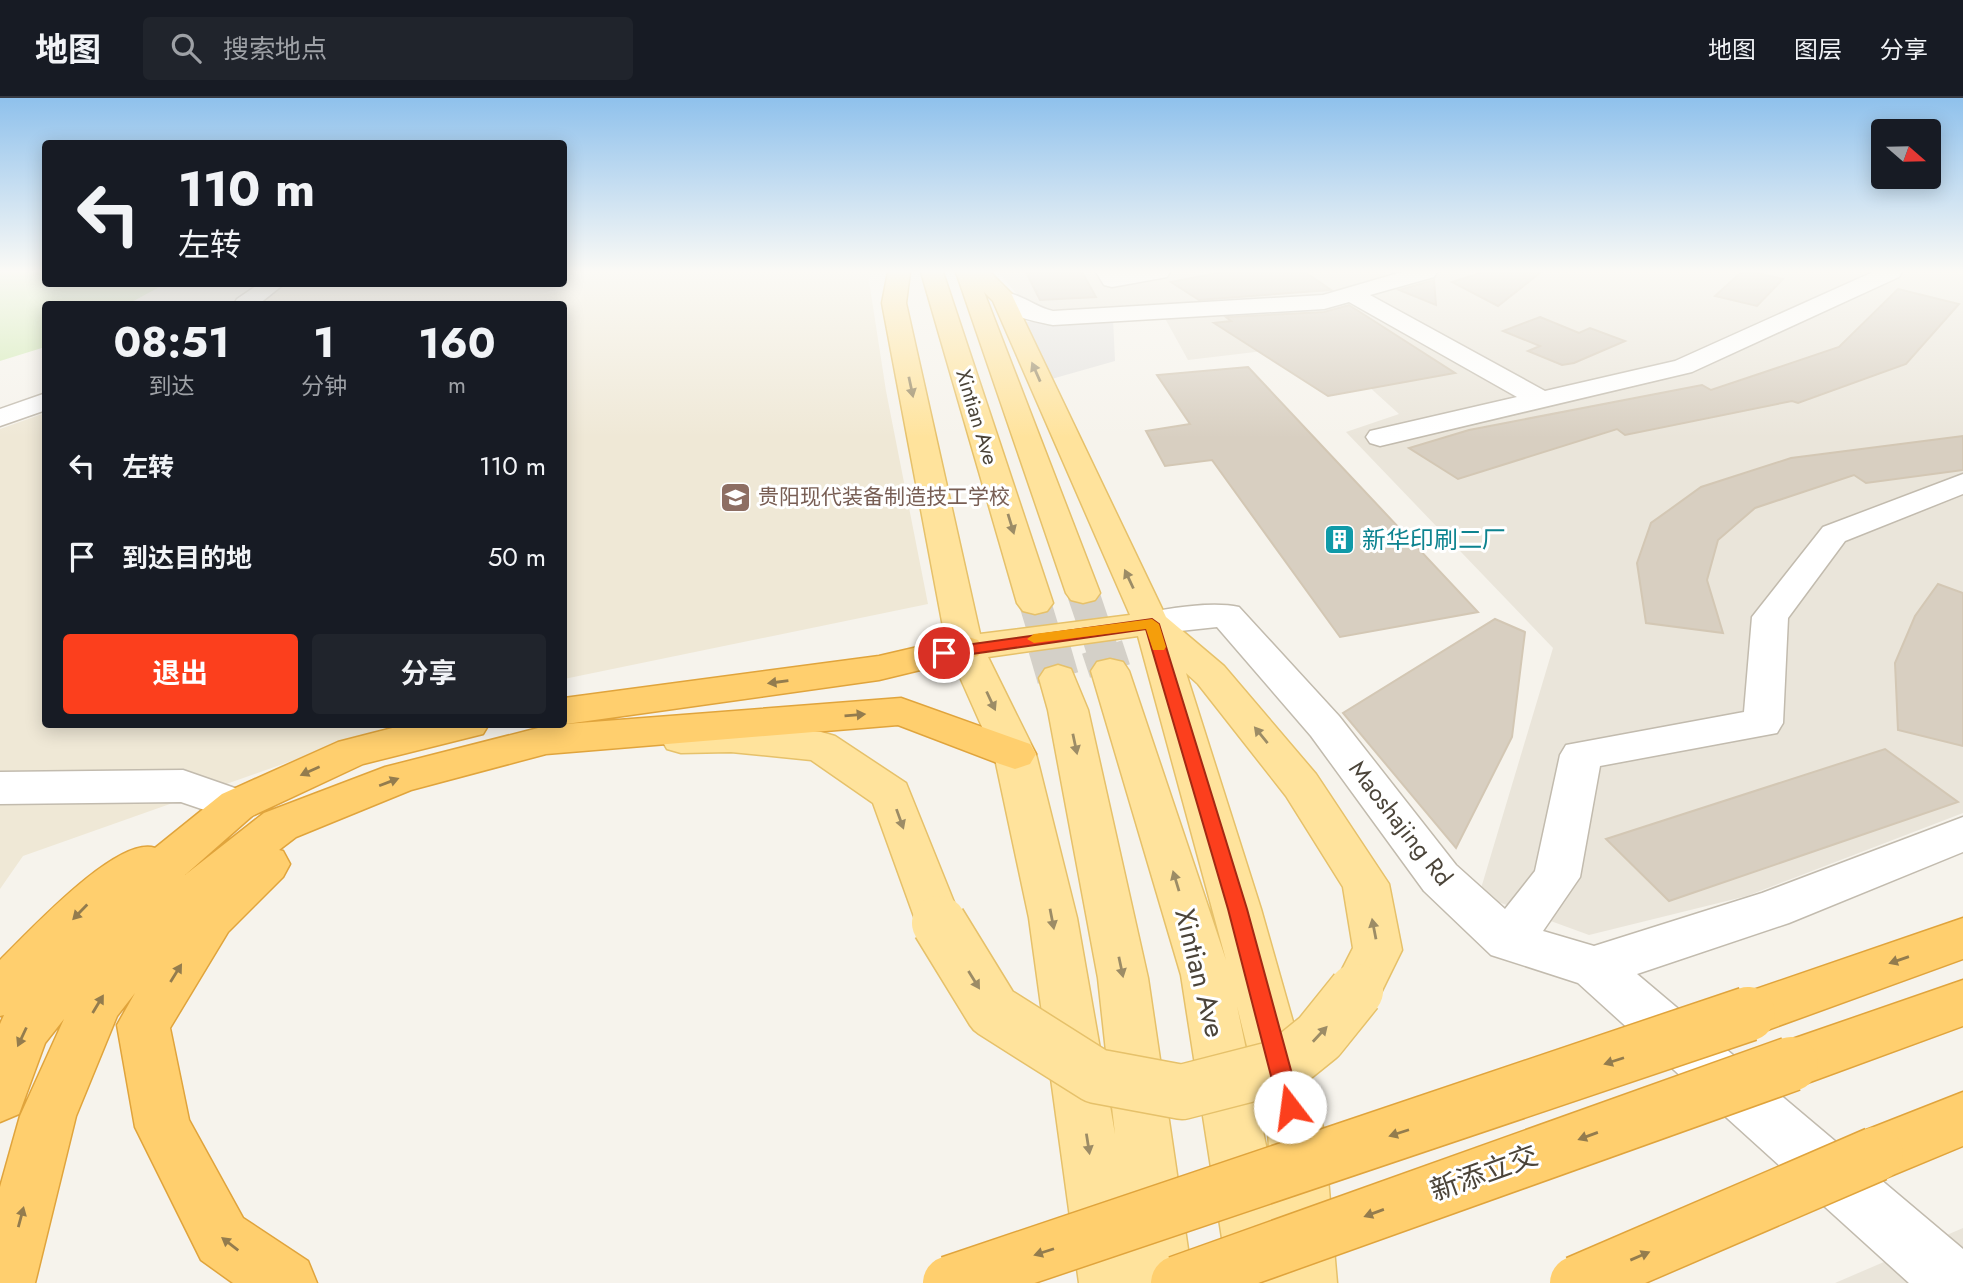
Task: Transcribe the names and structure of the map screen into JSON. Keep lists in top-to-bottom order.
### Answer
{
  "streets": {
    "highway": ["新添立交"],
    "main road": ["Xintian Ave"],
    "street": ["Maoshajing Rd"]
  },
  "places": {
    "school or university": ["贵阳现代装备制造技工学校"],
    "building": ["新华印刷二厂"]
  },
  "north": "right",
  "page": {
    "header": "地图",
    "search": "搜索地点",
    "nav": ["地图", "图层", "分享"],
    "turn": ["110 m", "左转"],
    "eta": [
      "08:51",
      "到达",
      "1",
      "分钟",
      "160",
      "m"
    ],
    "list": [
      {
        "name": "左转",
        "value": "110 m"
      },
      {
        "name": "到达目的地",
        "value": "50 m"
      }
    ],
    "buttons": ["退出", "分享"]
  }
}
